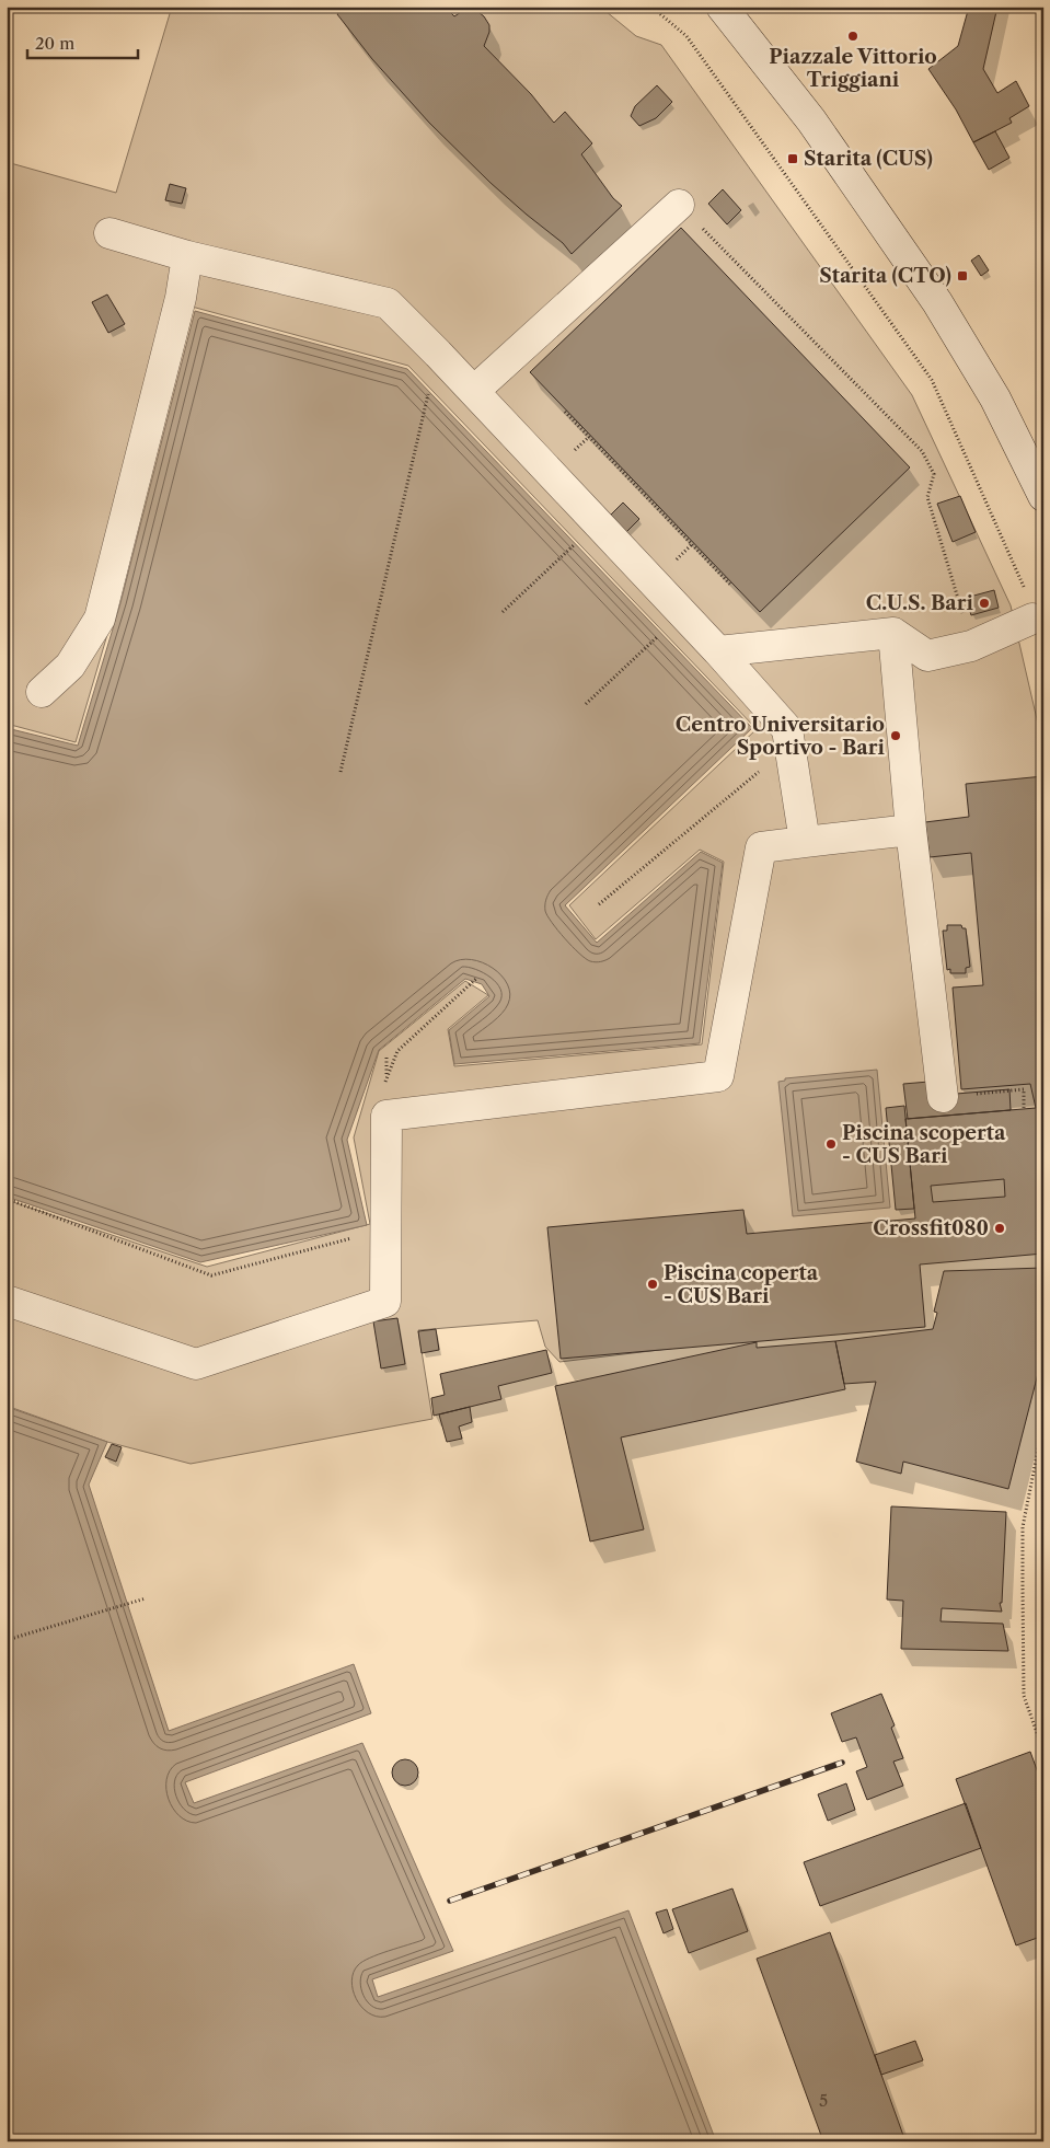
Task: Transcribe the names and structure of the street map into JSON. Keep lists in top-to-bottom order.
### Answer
{
  "places": {
    "other": [
      "Piazzale Vittorio Triggiani",
      "C.U.S. Bari",
      "Centro Universitario Sportivo - Bari",
      "Piscina scoperta - CUS Bari",
      "Crossfit080",
      "Piscina coperta - CUS Bari"
    ],
    "transit": ["Starita (CUS)", "Starita (CTO)"]
  },
  "house_numbers": ["5"],
  "scale_bar": "20 m"
}
